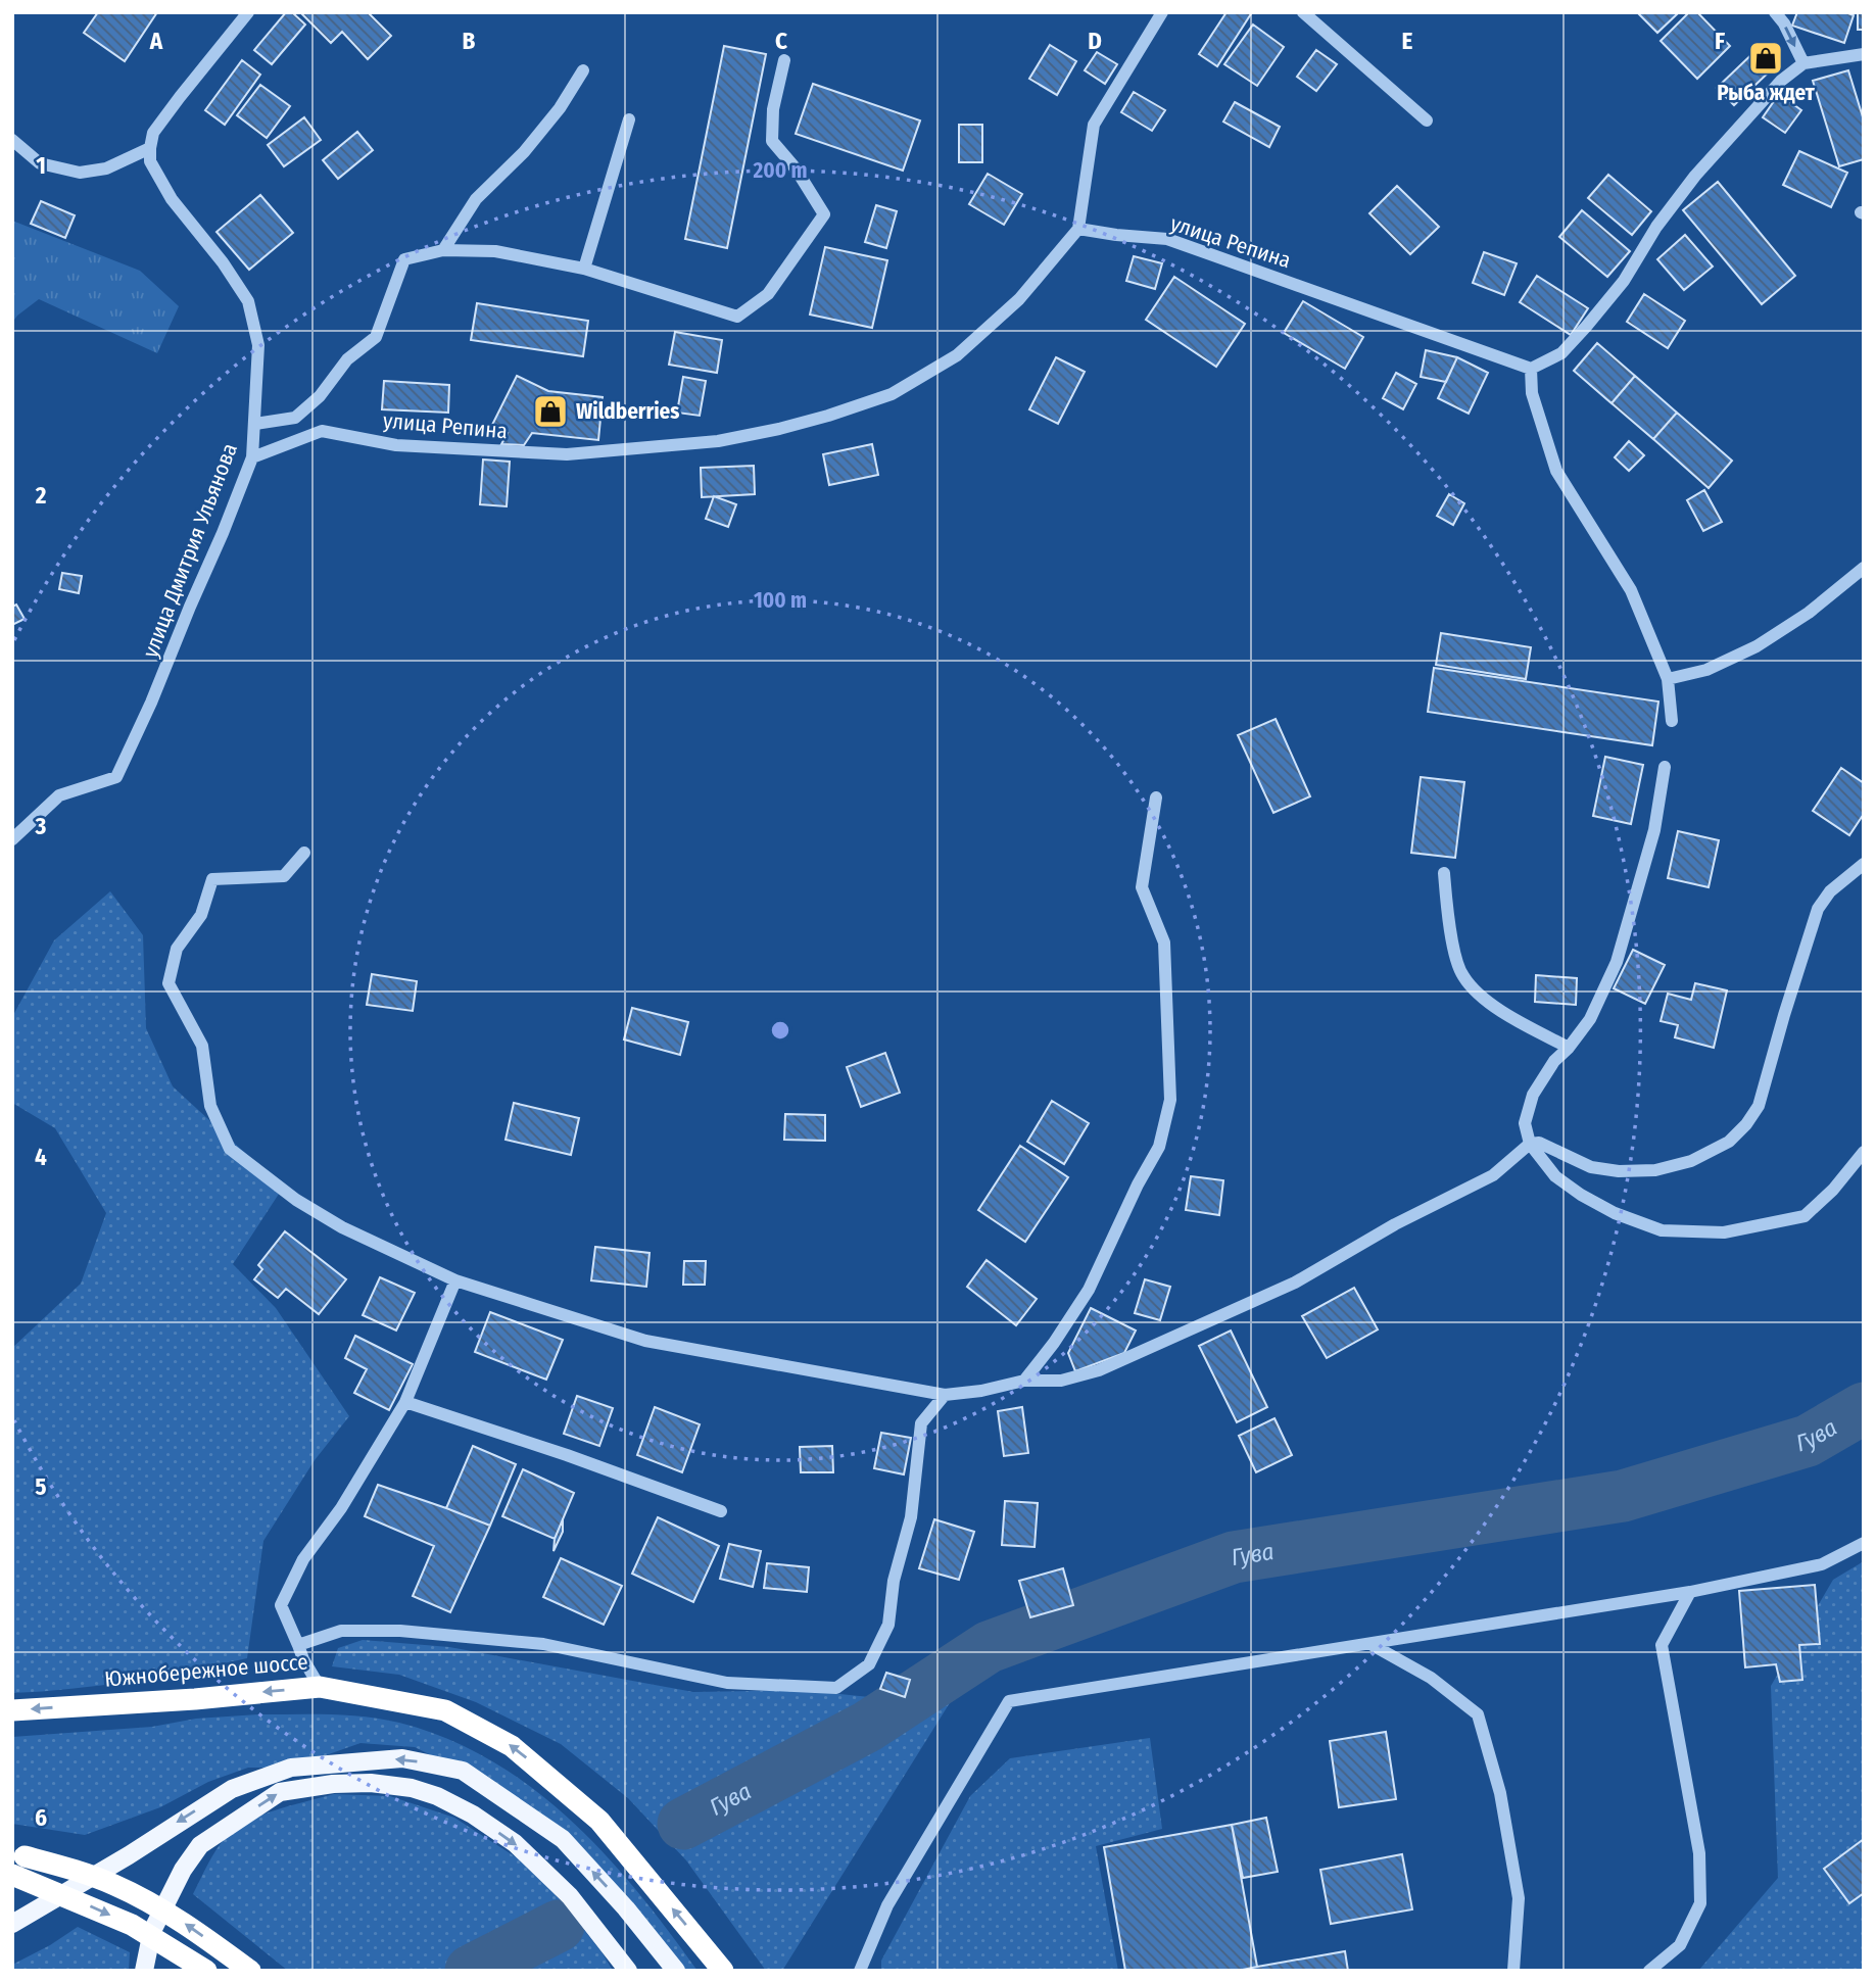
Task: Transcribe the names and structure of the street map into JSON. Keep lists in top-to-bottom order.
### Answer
{
  "streets": {
    "highway": ["Южнобережное шоссе"],
    "street": ["улица Репина", "улица Дмитрия Ульянова"]
  },
  "crossings": [
    ["улица Репина", "улица Дмитрия Ульянова"]
  ],
  "one_way": ["Южнобережное шоссе"],
  "water": ["Гува"],
  "places": {
    "shop": ["Рыба ждет", "Wildberries"]
  },
  "grid": {
    "columns": [
      "A",
      "B",
      "C",
      "D",
      "E",
      "F"
    ],
    "rows": [
      "1",
      "2",
      "3",
      "4",
      "5",
      "6"
    ]
  },
  "rings": ["200 m", "100 m"]
}
